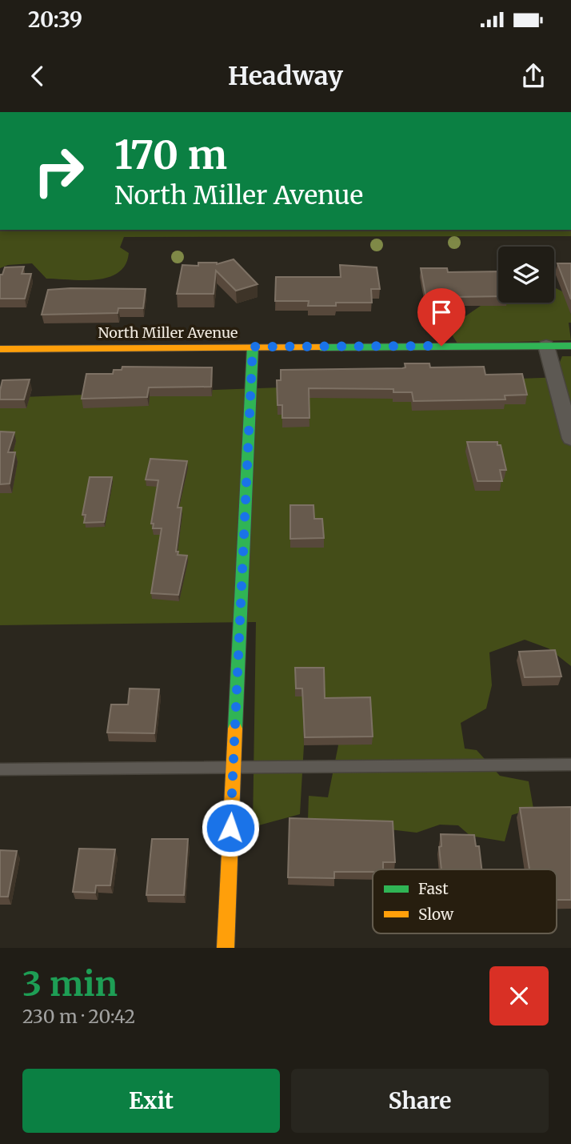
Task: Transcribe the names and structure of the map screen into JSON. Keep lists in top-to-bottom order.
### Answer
{
  "streets": {
    "street": ["North Miller Avenue"]
  },
  "legend": ["Fast", "Slow"],
  "page": {
    "status": "20:39",
    "header": "Headway",
    "turn": ["170 m", "North Miller Avenue"],
    "heading": ["3 min", "230 m · 20:42"],
    "buttons": ["Exit", "Share"]
  }
}
